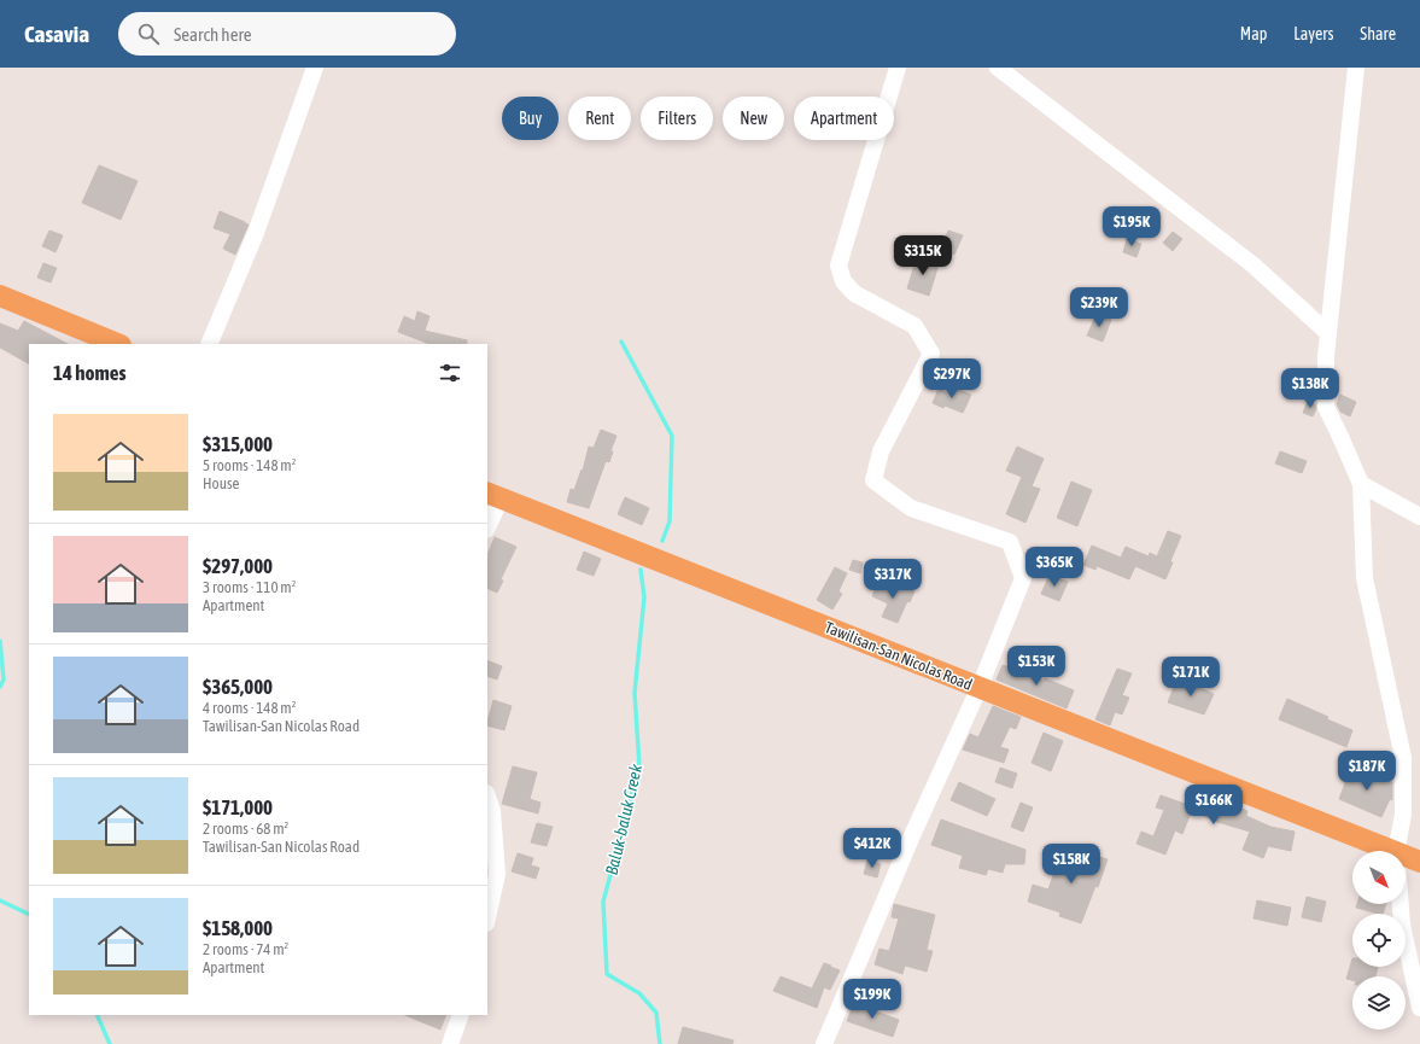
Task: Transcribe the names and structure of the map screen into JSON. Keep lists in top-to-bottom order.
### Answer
{
  "streets": {
    "main road": ["Tawilisan-San Nicolas Road"]
  },
  "water": ["Baluk-baluk Creek"],
  "north": "bottom right",
  "page": {
    "header": "Casavia",
    "search": "Search here",
    "nav": ["Map", "Layers", "Share"],
    "chip": [
      "Buy",
      "Rent",
      "Filters",
      "New",
      "Apartment"
    ],
    "price": [
      "$195K",
      "$315K",
      "$239K",
      "$297K",
      "$138K",
      "$365K",
      "$317K",
      "$153K",
      "$171K",
      "$187K",
      "$166K",
      "$412K",
      "$158K",
      "$199K"
    ],
    "heading": "14 homes",
    "list": [
      {
        "name": "$315,000",
        "note": "5 rooms · 148 m² · House"
      },
      {
        "name": "$297,000",
        "note": "3 rooms · 110 m² · Apartment"
      },
      {
        "name": "$365,000",
        "note": "4 rooms · 148 m² · Tawilisan-San Nicolas Road"
      },
      {
        "name": "$171,000",
        "note": "2 rooms · 68 m² · Tawilisan-San Nicolas Road"
      },
      {
        "name": "$158,000",
        "note": "2 rooms · 74 m² · Apartment"
      }
    ]
  }
}
